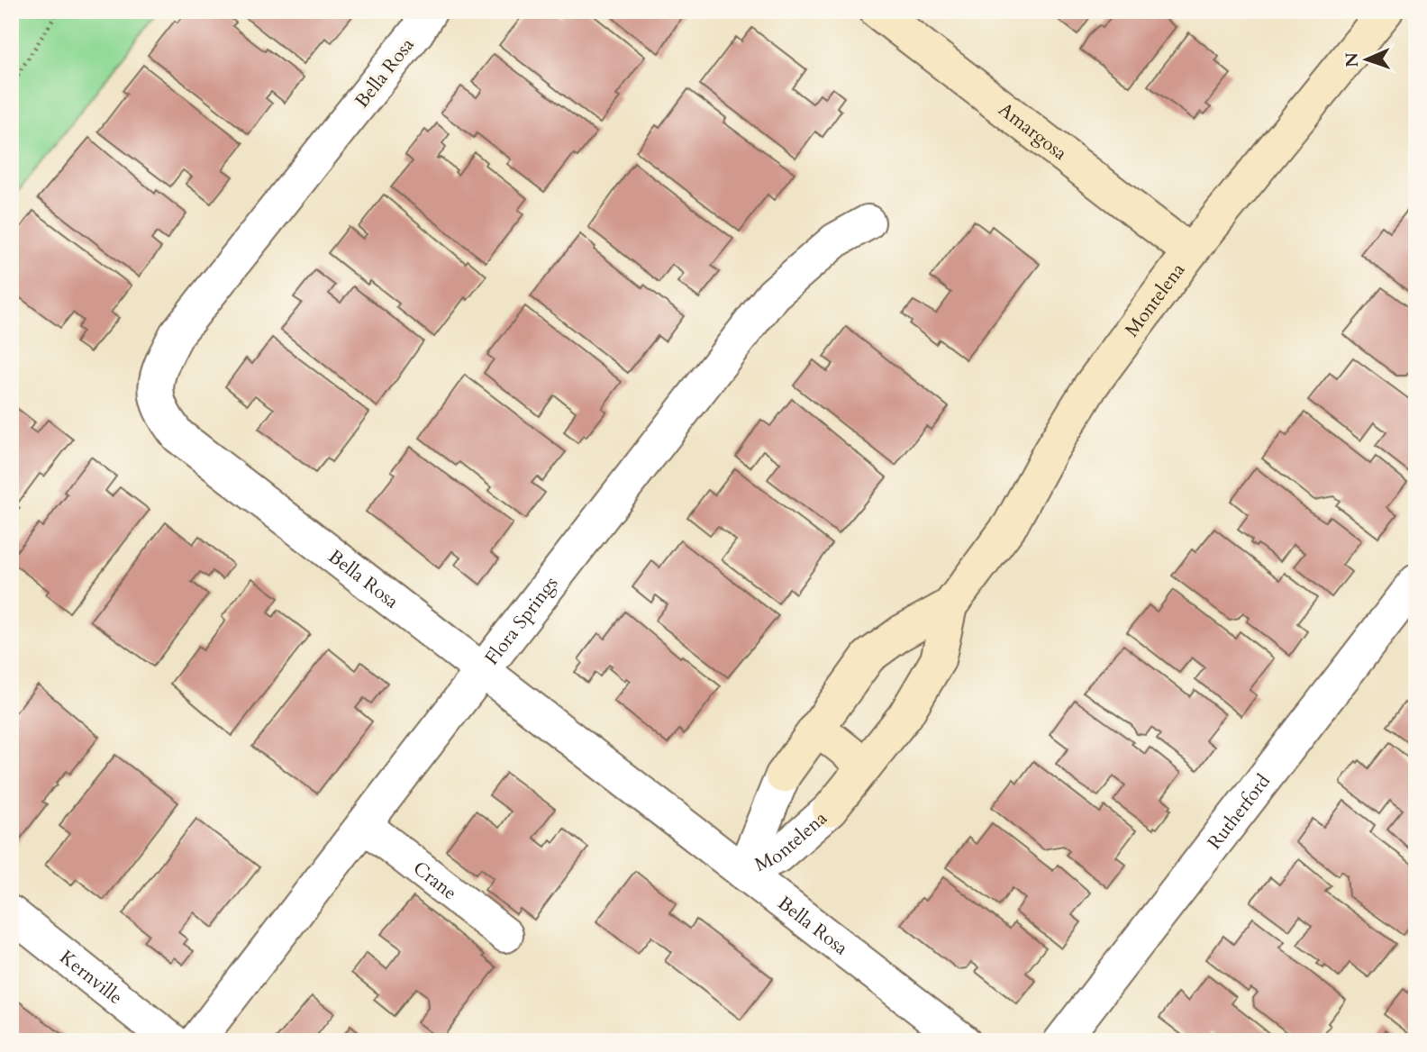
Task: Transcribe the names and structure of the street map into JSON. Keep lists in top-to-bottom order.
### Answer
{
  "streets": {
    "street": [
      "Bella Rosa",
      "Amargosa",
      "Montelena",
      "Flora Springs",
      "Rutherford",
      "Crane",
      "Kernville"
    ]
  },
  "crossings": [
    ["Bella Rosa", "Montelena"],
    ["Bella Rosa", "Flora Springs"],
    ["Amargosa", "Montelena"],
    ["Flora Springs", "Crane"]
  ],
  "north": "left"
}
